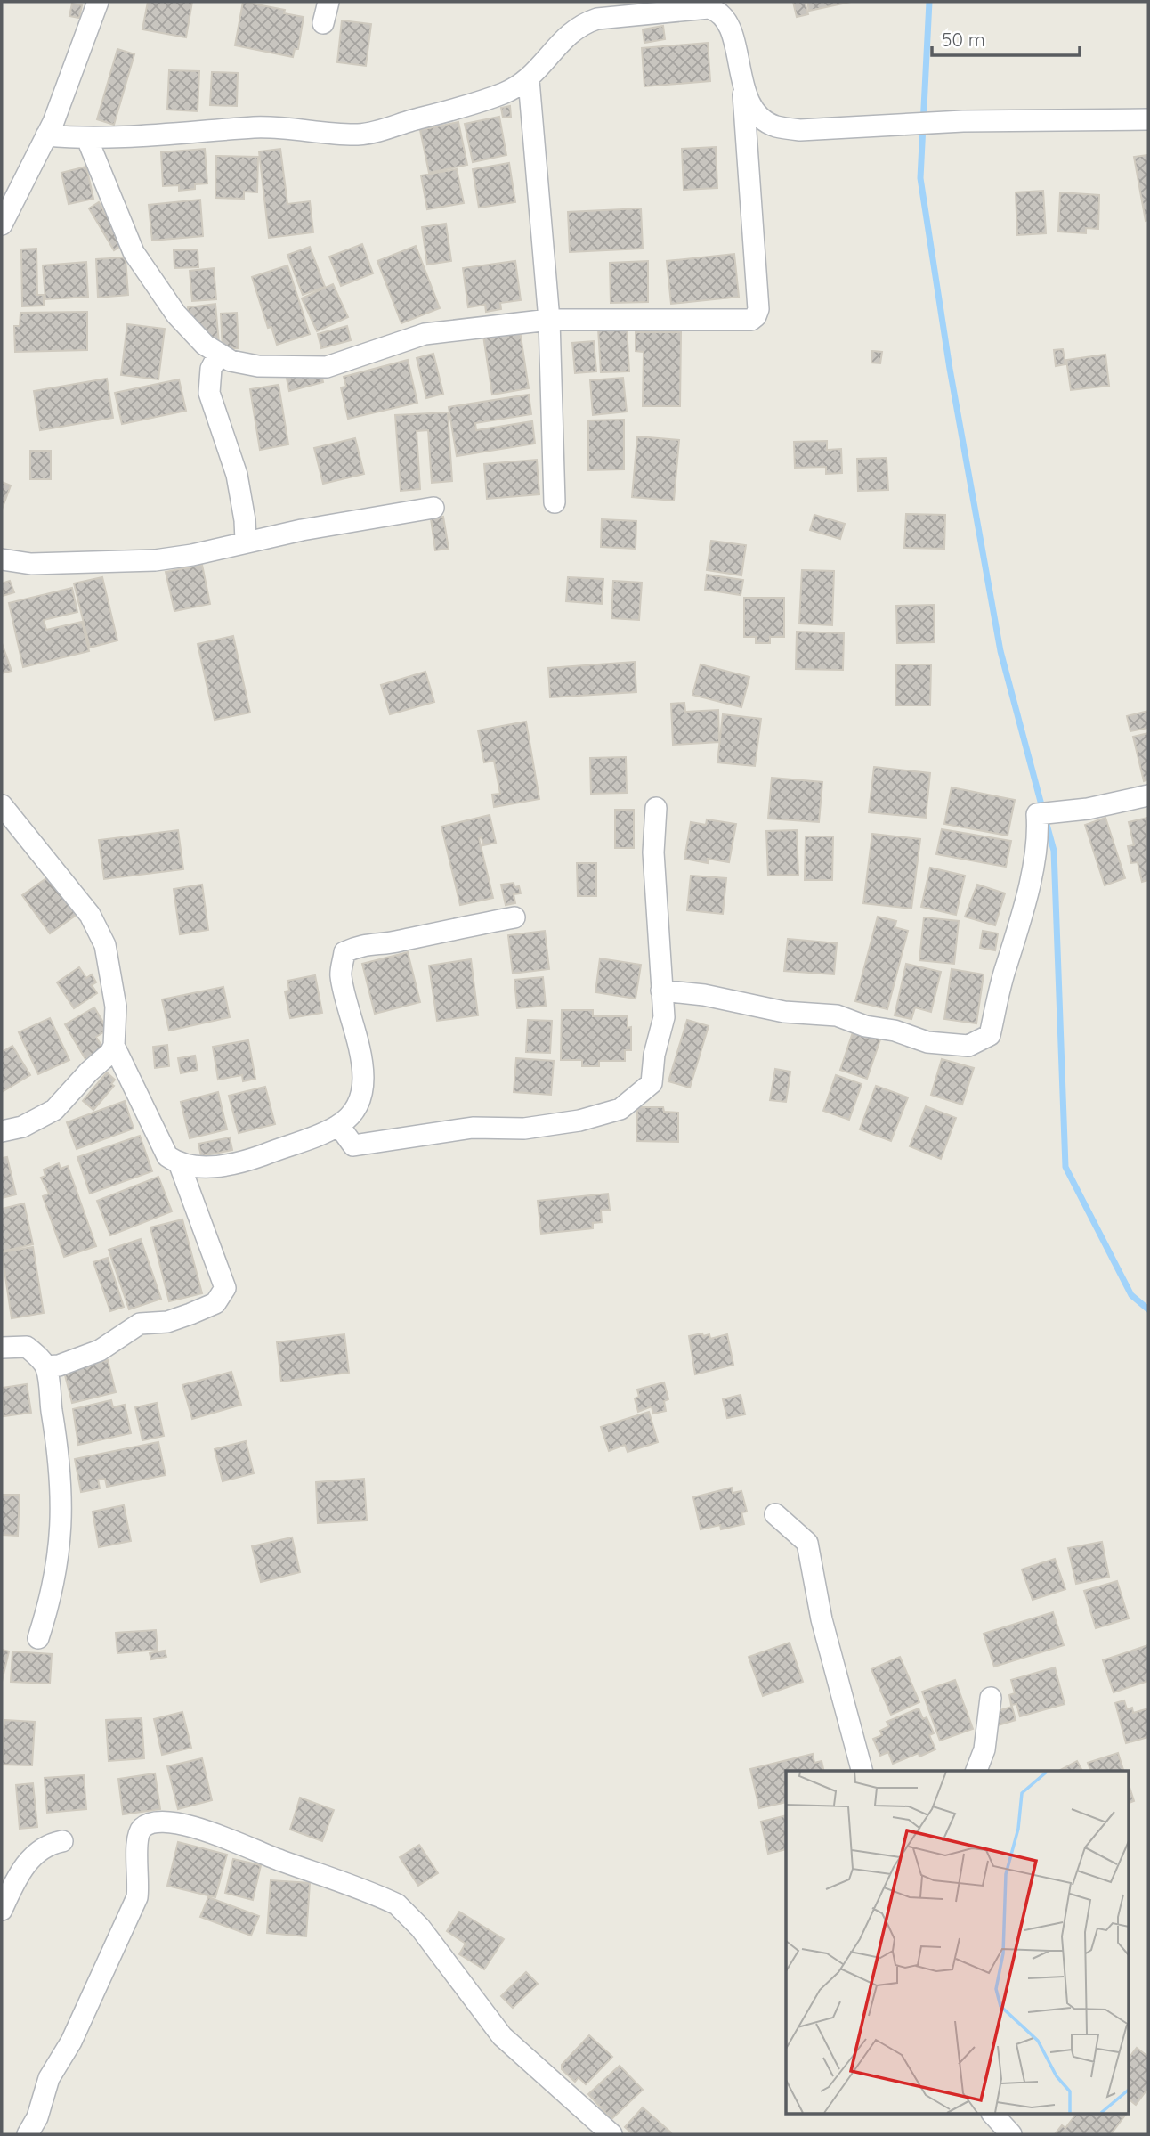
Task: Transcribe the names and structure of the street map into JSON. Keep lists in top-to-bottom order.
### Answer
{
  "scale_bar": "50 m"
}
